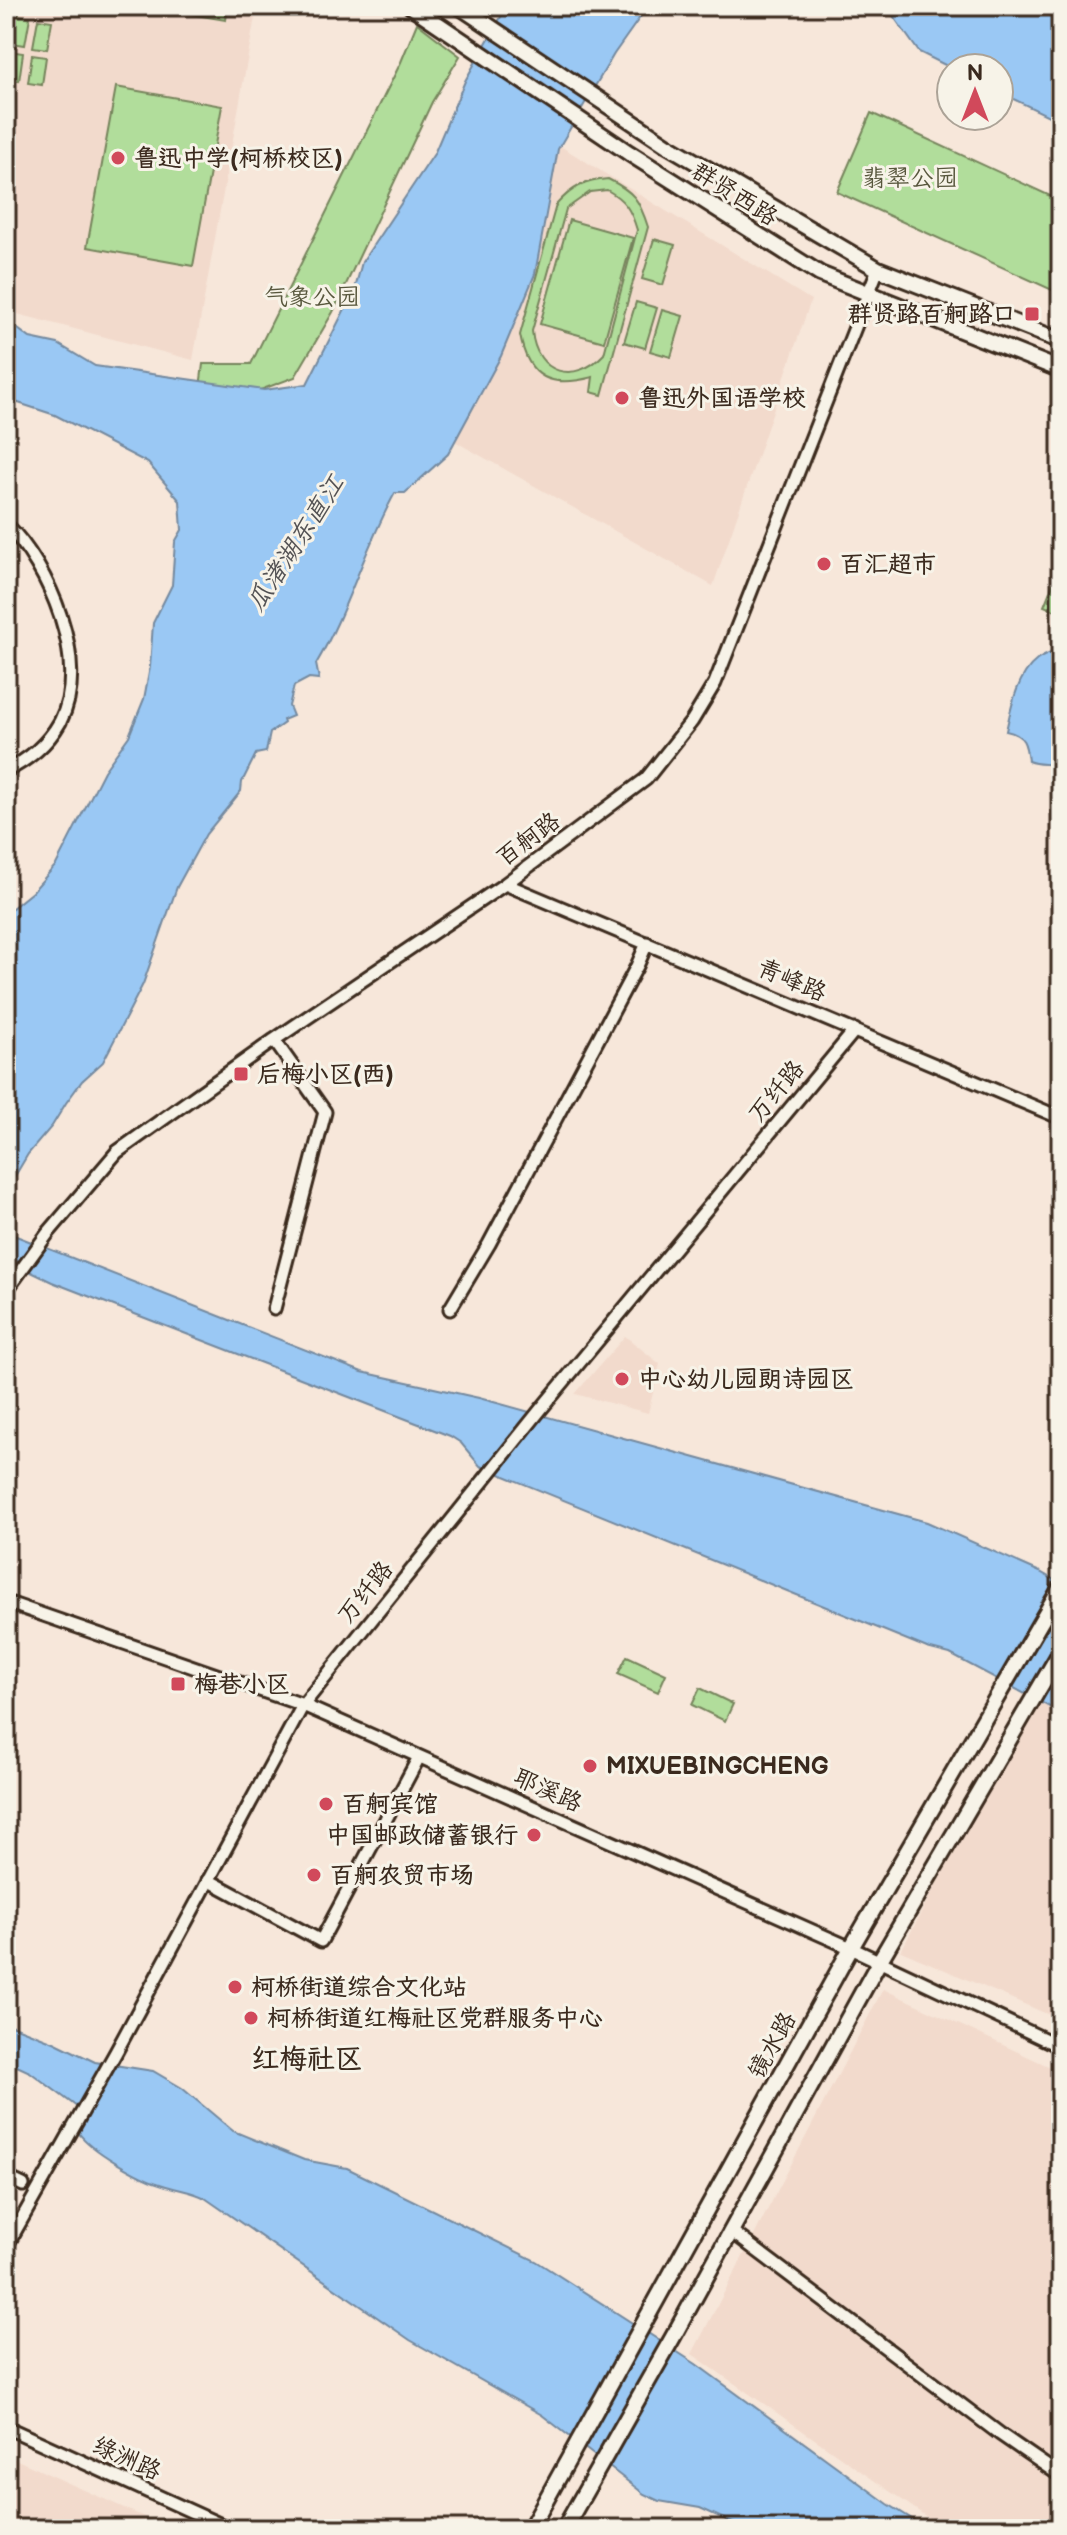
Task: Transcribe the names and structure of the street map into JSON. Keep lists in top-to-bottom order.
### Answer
{
  "streets": {
    "main road": ["群贤西路", "镜水路"],
    "street": [
      "百舸路",
      "青峰路",
      "万纤路",
      "耶溪路",
      "绿洲路"
    ]
  },
  "crossings": [
    ["群贤西路", "百舸路"],
    ["百舸路", "青峰路"],
    ["青峰路", "万纤路"],
    ["万纤路", "耶溪路"],
    ["耶溪路", "镜水路"]
  ],
  "districts": ["红梅社区"],
  "water": ["瓜渚湖东直江"],
  "parks": ["翡翠公园", "气象公园"],
  "places": {
    "other": [
      "鲁迅中学(柯桥校区)",
      "鲁迅外国语学校",
      "百汇超市",
      "中心幼儿园朗诗园区",
      "MIXUEBINGCHENG",
      "百舸宾馆",
      "中国邮政储蓄银行",
      "百舸农贸市场",
      "柯桥街道综合文化站",
      "柯桥街道红梅社区党群服务中心"
    ],
    "transit": ["群贤路百舸路口", "后梅小区(西)", "梅巷小区"]
  },
  "north": "top"
}
